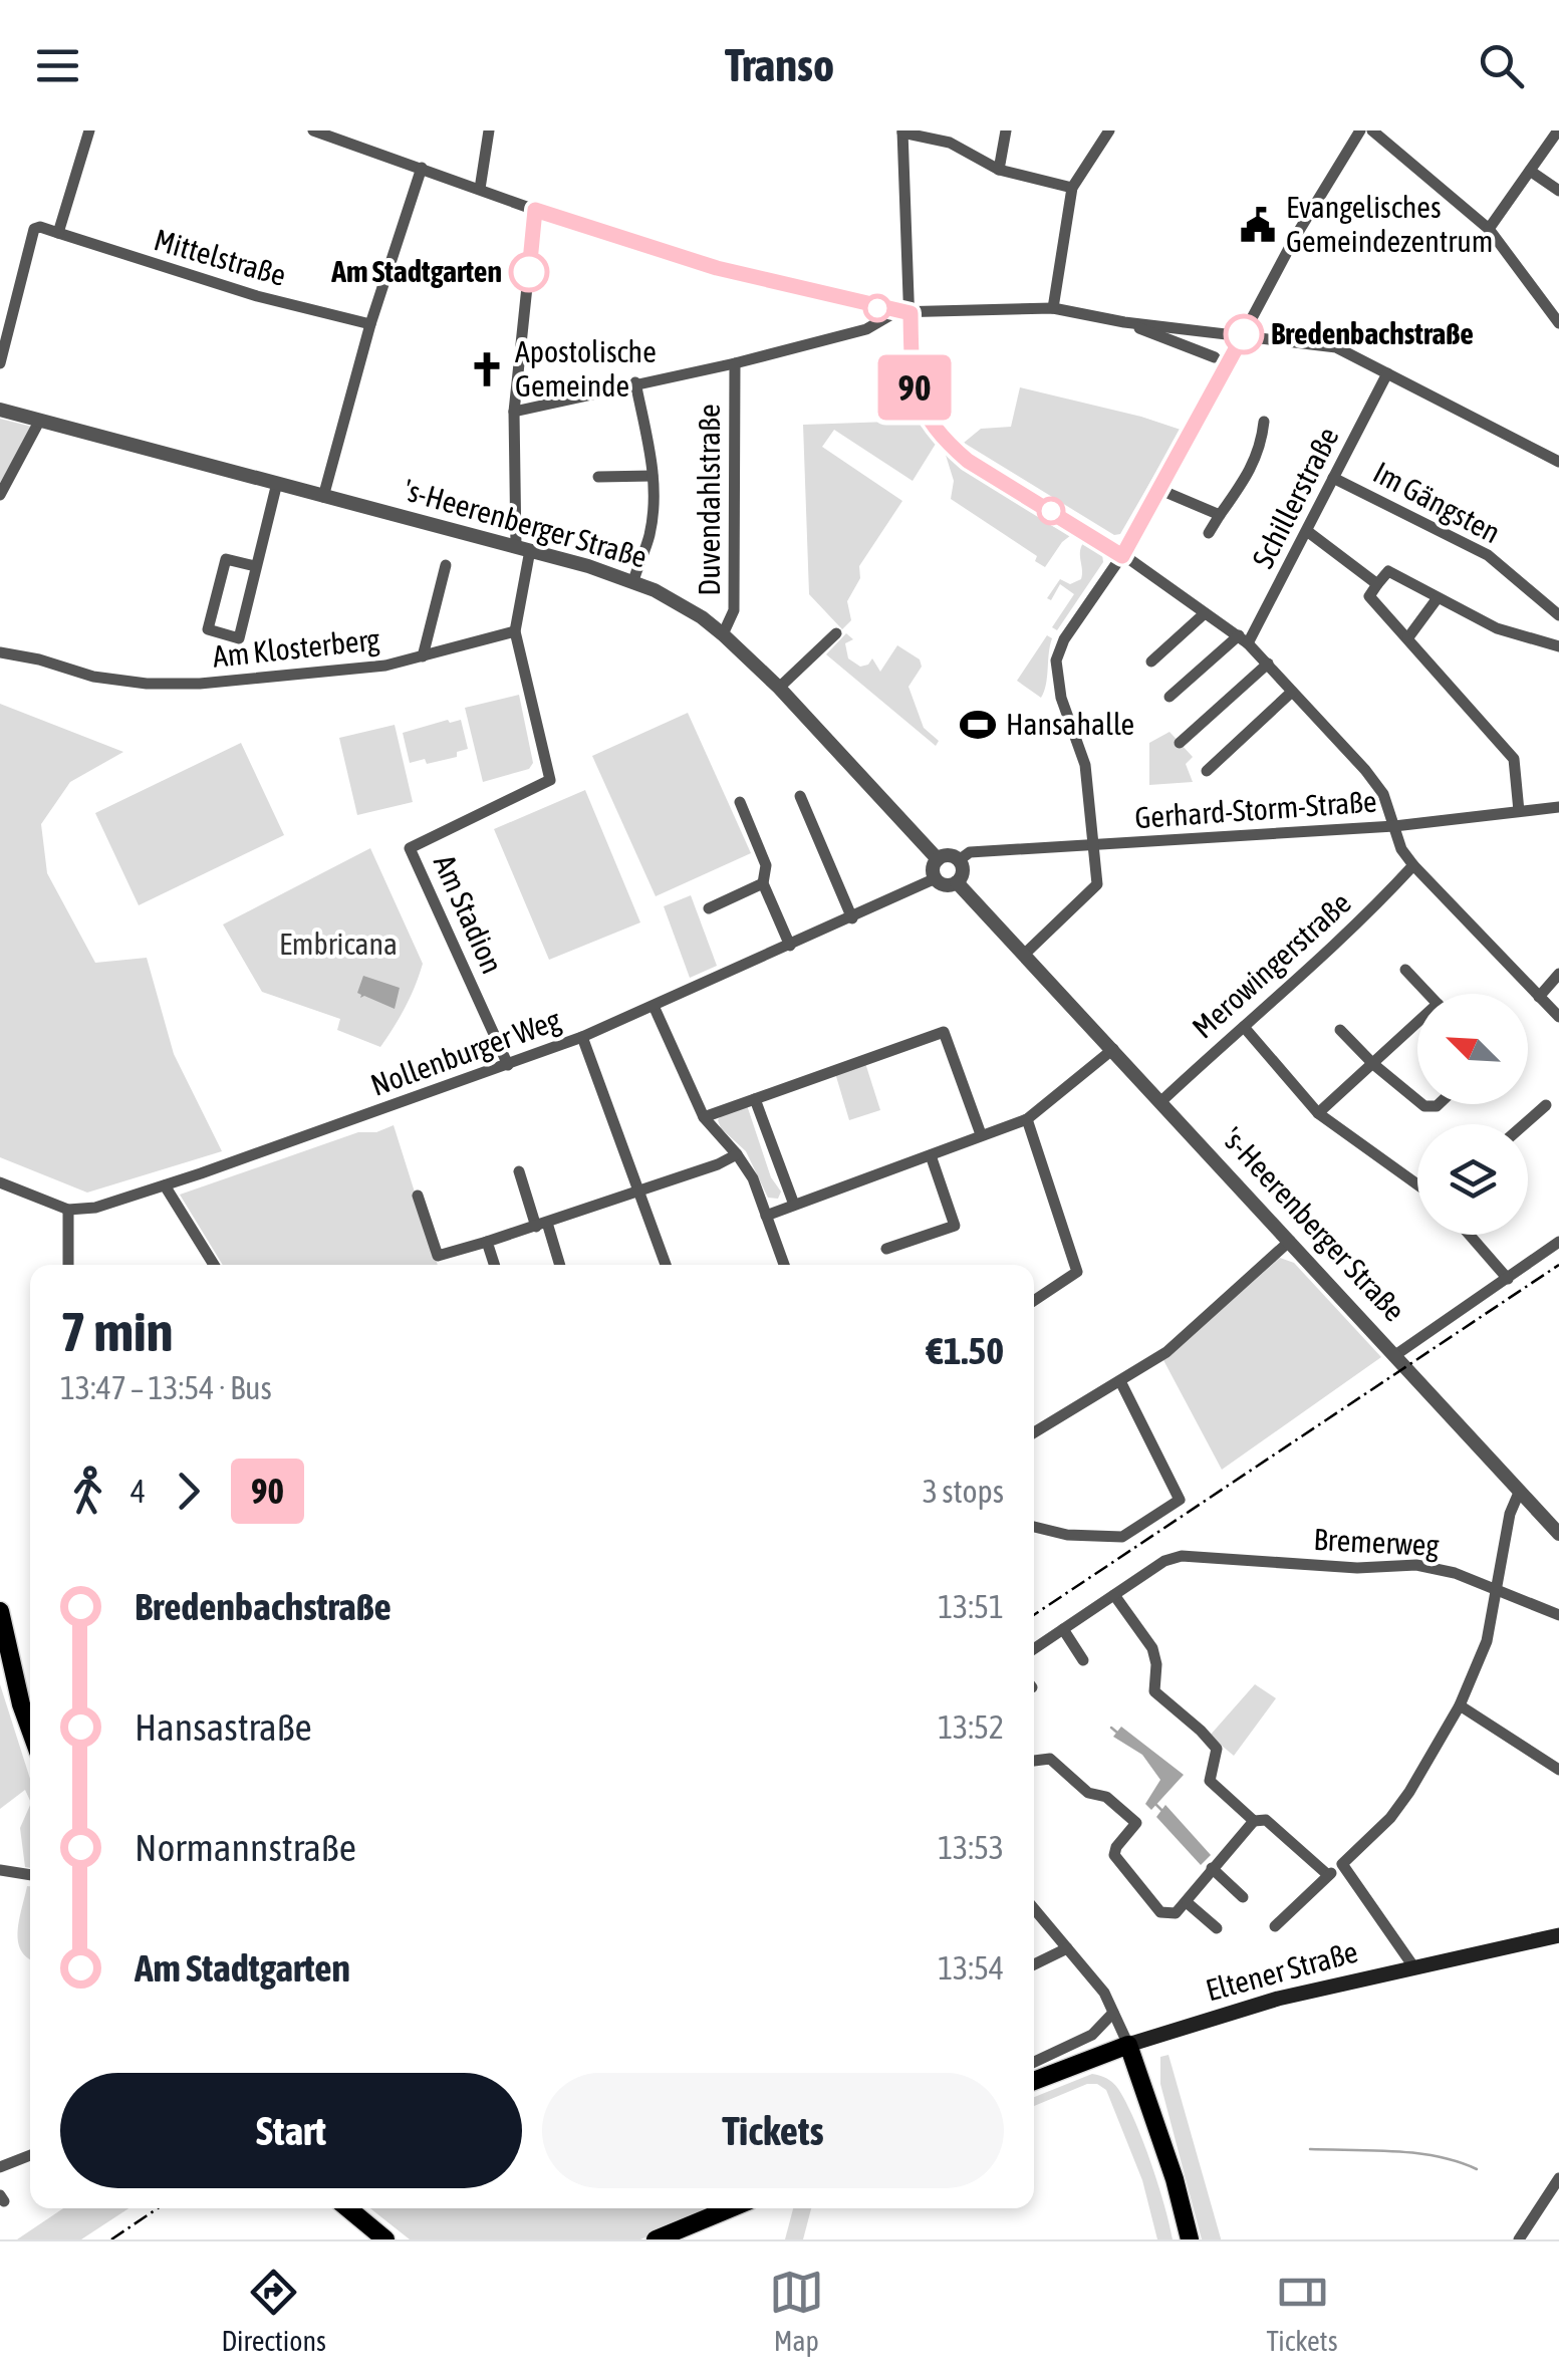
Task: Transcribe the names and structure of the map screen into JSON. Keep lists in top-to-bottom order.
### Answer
{
  "streets": {
    "main road": ["Eltener Straße"],
    "street": [
      "Mittelstraße",
      "Schillerstraße",
      "Duvendahlstraße",
      "Im Gängsten",
      "'s-Heerenberger Straße",
      "Am Klosterberg",
      "Gerhard-Storm-Straße",
      "Am Stadion",
      "Merowingerstraße",
      "Nollenburger Weg",
      "Bremerweg"
    ]
  },
  "crossings": [
    ["Schillerstraße", "Im Gängsten"],
    ["Duvendahlstraße", "'s-Heerenberger Straße"],
    ["'s-Heerenberger Straße", "Gerhard-Storm-Straße"],
    ["'s-Heerenberger Straße", "Merowingerstraße"],
    ["'s-Heerenberger Straße", "Nollenburger Weg"],
    ["Am Klosterberg", "Am Stadion"],
    ["Gerhard-Storm-Straße", "Nollenburger Weg"],
    ["Am Stadion", "Nollenburger Weg"]
  ],
  "parks": ["Embricana"],
  "places": {
    "public building": ["Evangelisches Gemeindezentrum"],
    "other": ["Am Stadtgarten", "Bredenbachstraße"],
    "church": ["Apostolische Gemeinde"],
    "sports": ["Hansahalle"]
  },
  "lines": ["bus line 90"],
  "north": "top left",
  "page": {
    "header": "Transo",
    "on_map": "90",
    "heading": ["7 min", "13:47 – 13:54 · Bus", "€1.50"],
    "legs": ["4", "90", "3 stops"],
    "list": [
      {
        "name": "Bredenbachstraße",
        "value": "13:51"
      },
      {
        "name": "Hansastraße",
        "value": "13:52"
      },
      {
        "name": "Normannstraße",
        "value": "13:53"
      },
      {
        "name": "Am Stadtgarten",
        "value": "13:54"
      }
    ],
    "buttons": ["Start", "Tickets"],
    "tabs": ["Directions", "Map", "Tickets"]
  }
}
